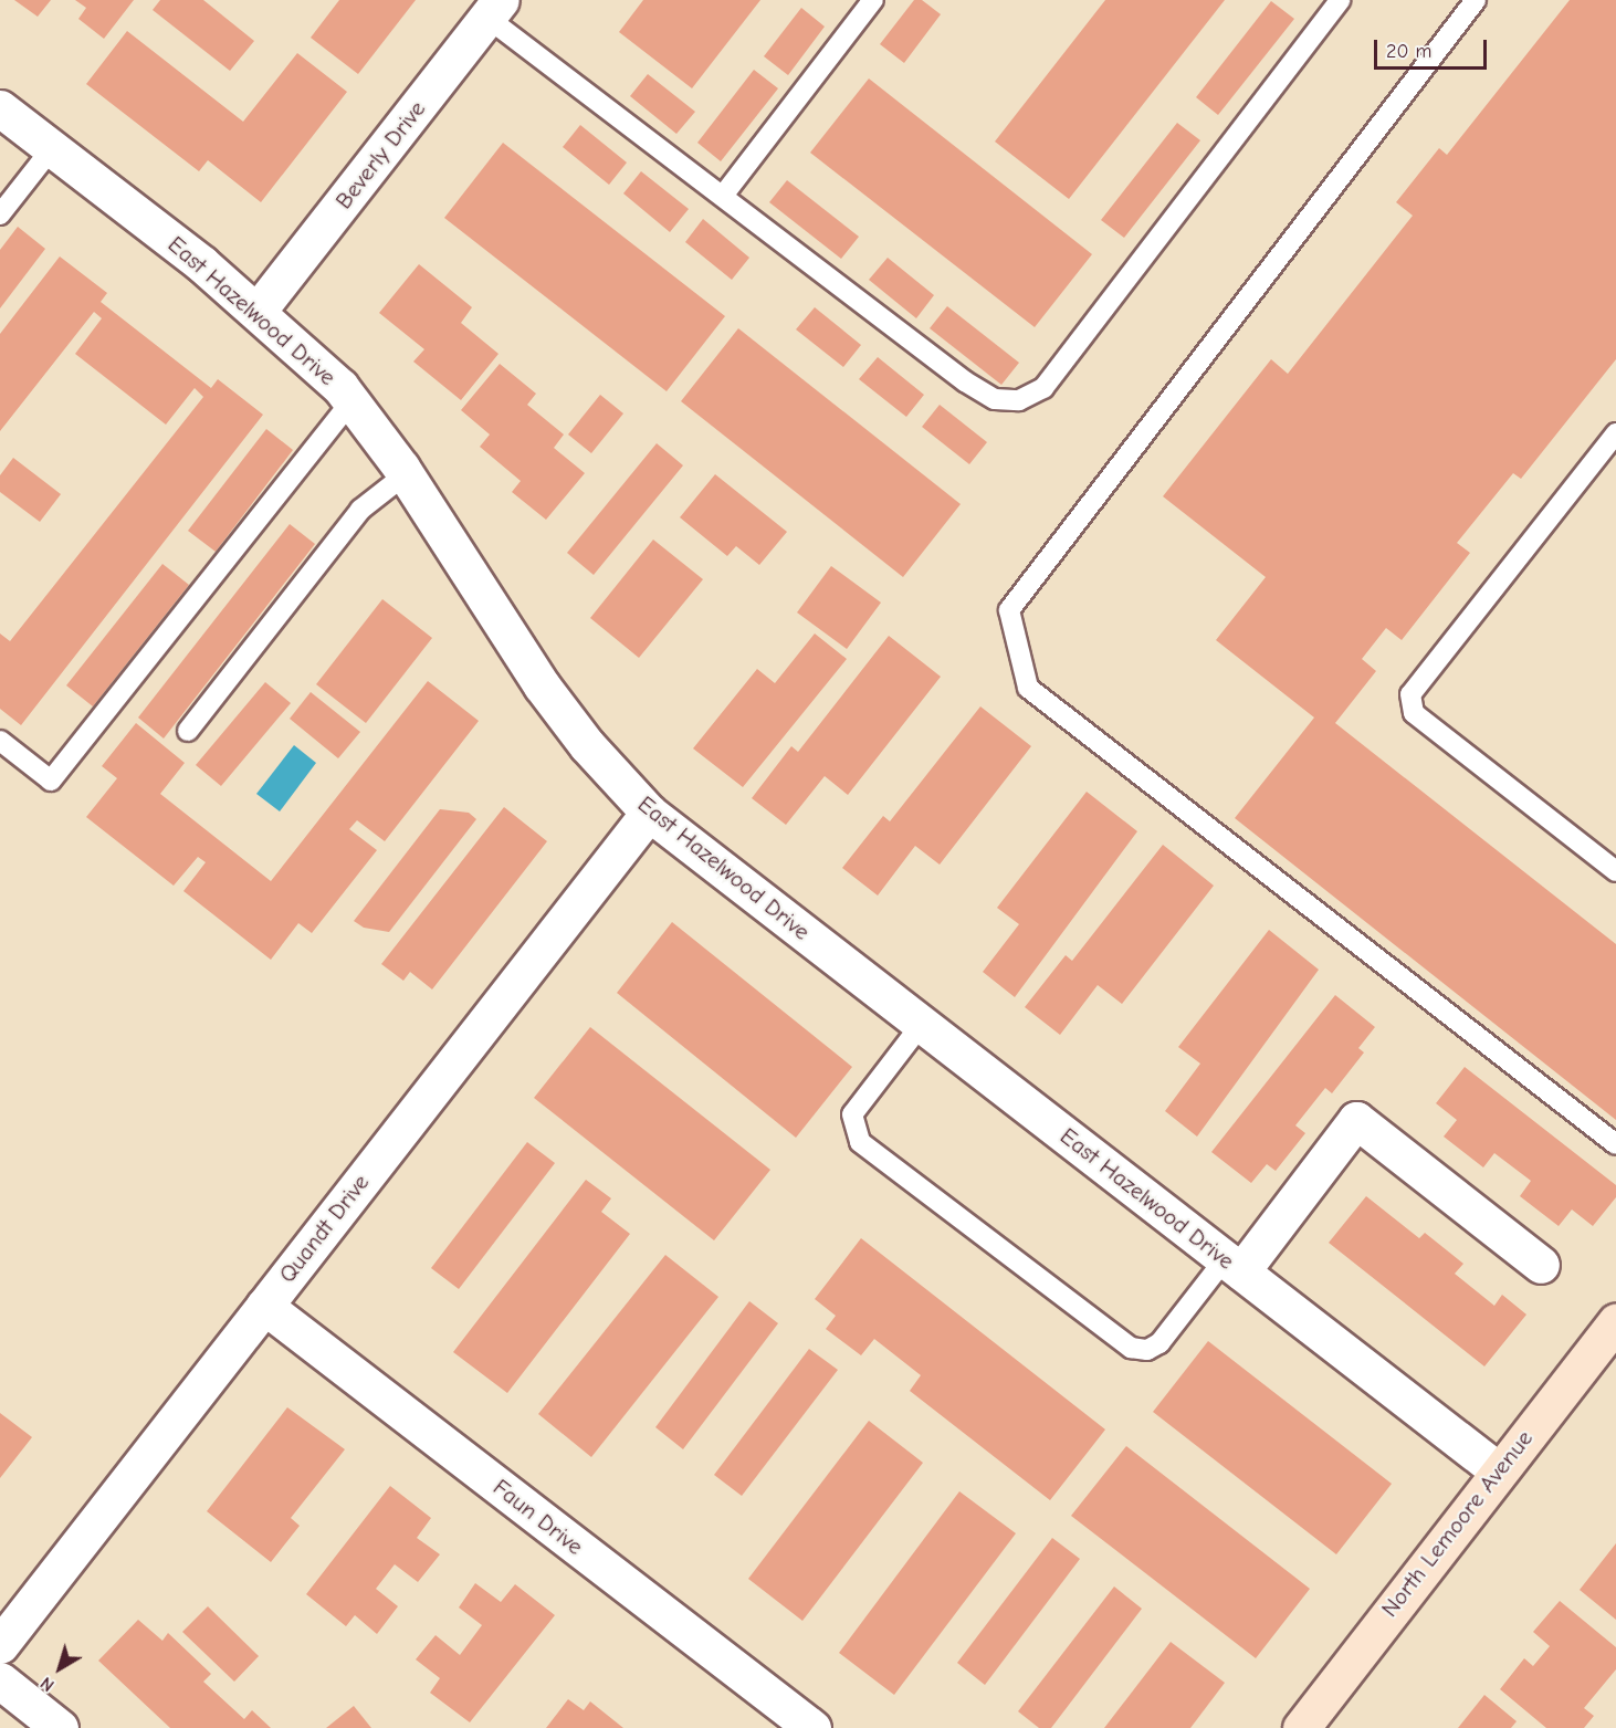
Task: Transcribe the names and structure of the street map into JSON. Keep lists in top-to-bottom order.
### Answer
{
  "streets": {
    "main road": ["North Lemoore Avenue"],
    "street": [
      "Beverly Drive",
      "East Hazelwood Drive",
      "Quandt Drive",
      "Faun Drive"
    ]
  },
  "crossings": [
    ["Beverly Drive", "East Hazelwood Drive"],
    ["East Hazelwood Drive", "Quandt Drive"],
    ["East Hazelwood Drive", "North Lemoore Avenue"],
    ["Quandt Drive", "Faun Drive"]
  ],
  "scale_bar": "20 m",
  "north": "bottom left"
}
